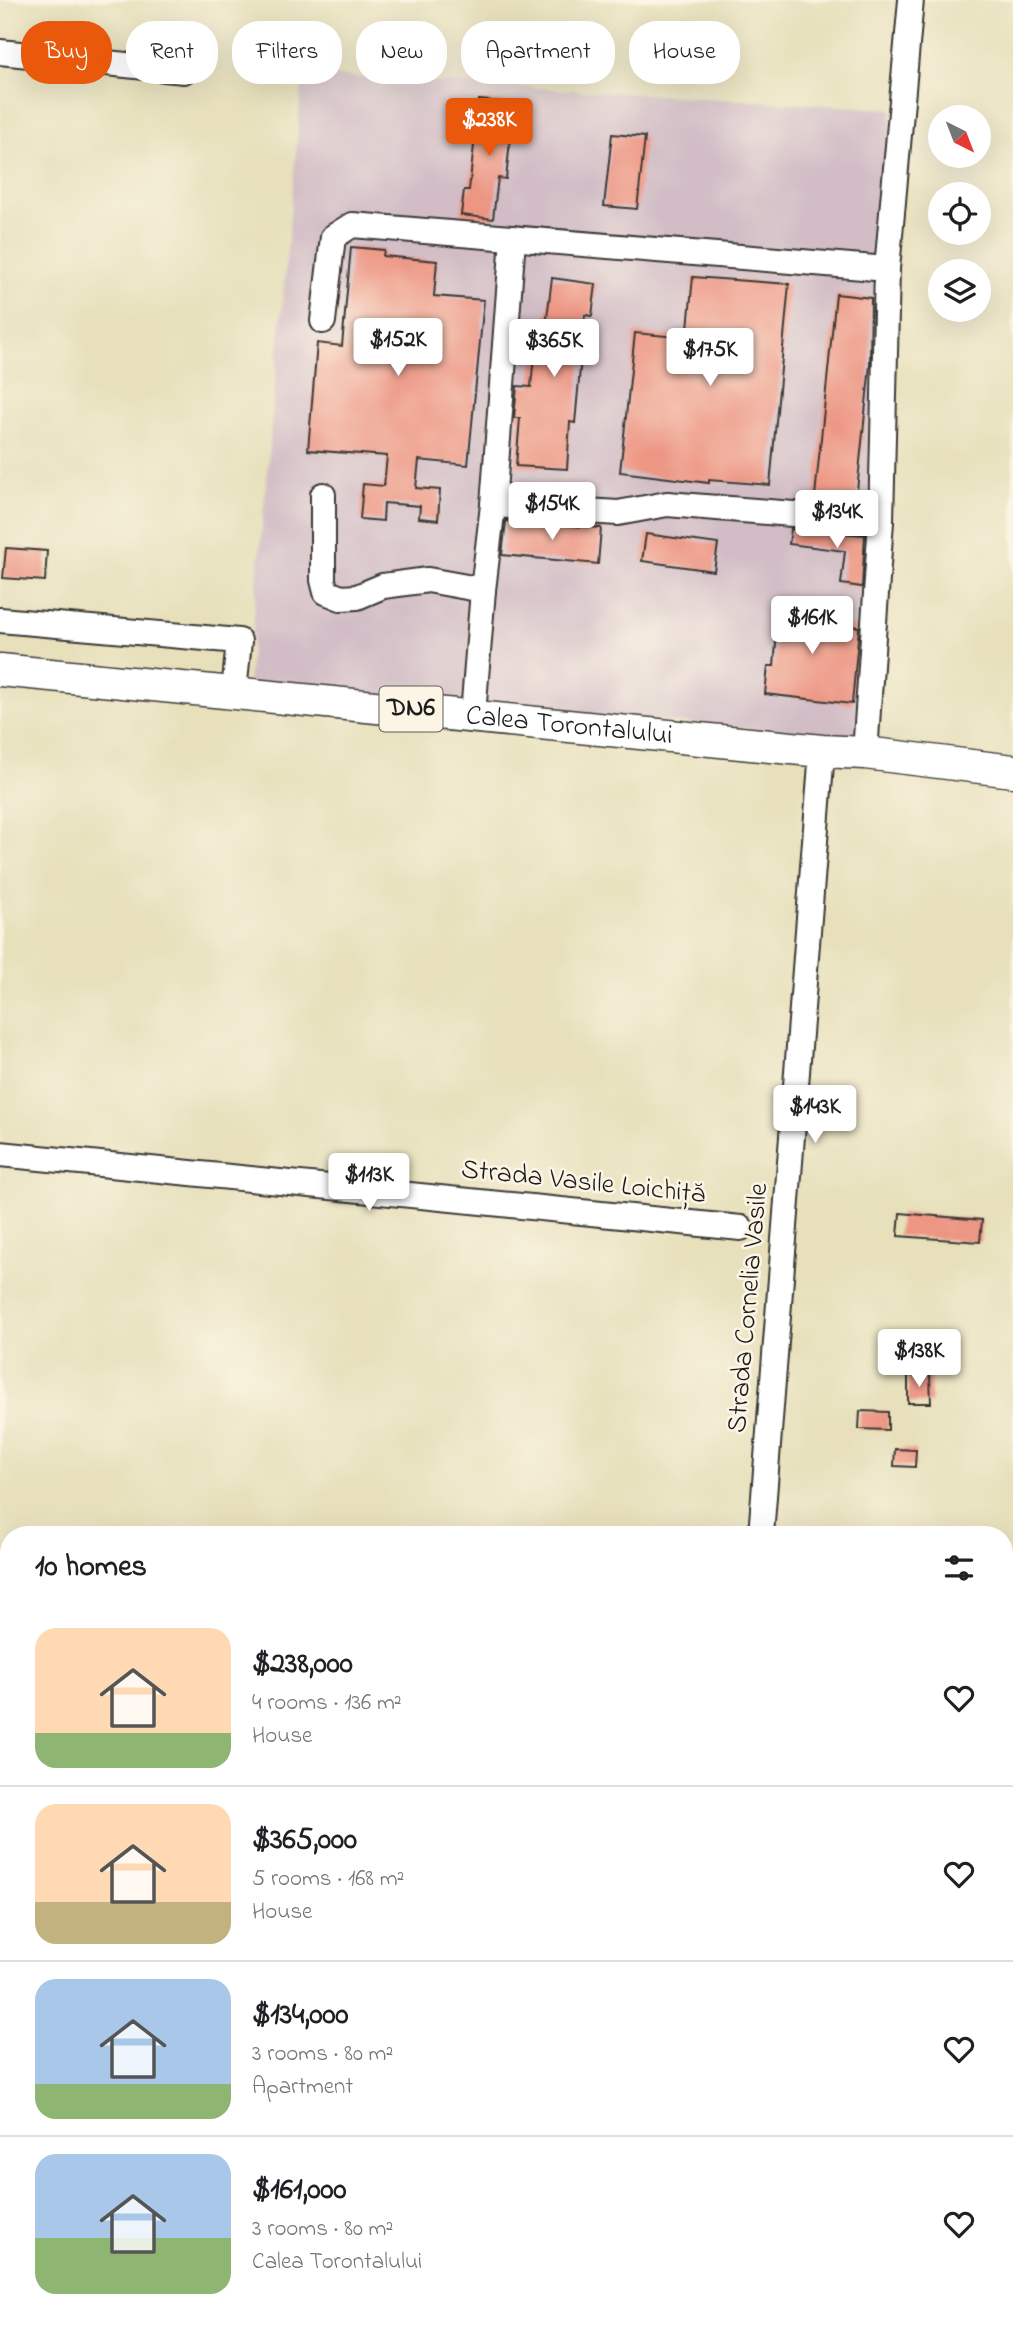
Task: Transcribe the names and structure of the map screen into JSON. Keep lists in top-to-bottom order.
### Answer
{
  "streets": {
    "main road": ["DN6", "Calea Torontalului"],
    "street": ["Strada Vasile Loichiță", "Strada Cornelia Vasile"]
  },
  "crossings": [
    ["Calea Torontalului", "Strada Cornelia Vasile"]
  ],
  "north": "bottom right",
  "page": {
    "chip": [
      "Buy",
      "Rent",
      "Filters",
      "New",
      "Apartment",
      "House"
    ],
    "price": [
      "$238K",
      "$152K",
      "$365K",
      "$175K",
      "$154K",
      "$134K",
      "$161K",
      "$143K",
      "$113K",
      "$138K"
    ],
    "heading": "10 homes",
    "list": [
      {
        "name": "$238,000",
        "note": "4 rooms · 136 m² · House"
      },
      {
        "name": "$365,000",
        "note": "5 rooms · 168 m² · House"
      },
      {
        "name": "$134,000",
        "note": "3 rooms · 80 m² · Apartment"
      },
      {
        "name": "$161,000",
        "note": "3 rooms · 80 m² · Calea Torontalului"
      }
    ]
  }
}
